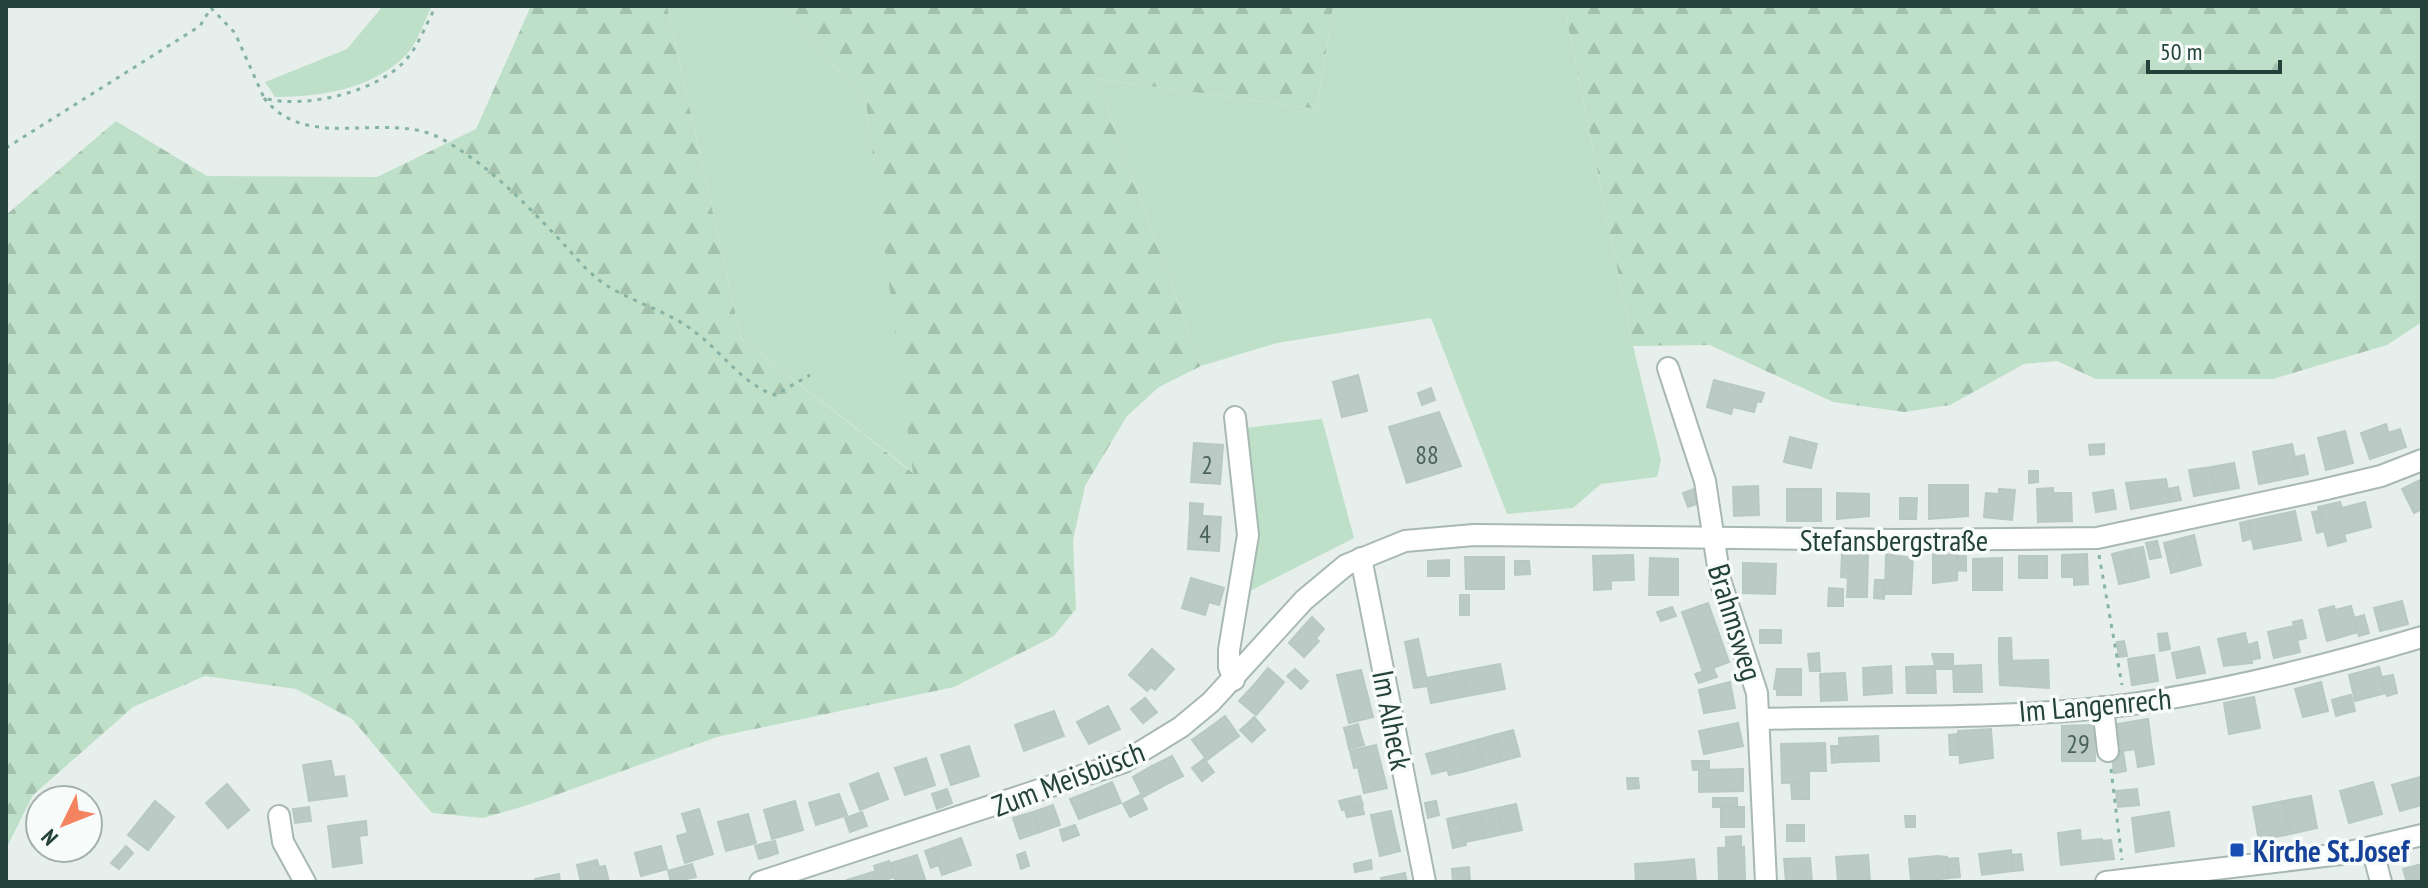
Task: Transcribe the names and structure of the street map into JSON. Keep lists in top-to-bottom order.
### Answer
{
  "streets": {
    "street": [
      "Stefansbergstraße",
      "Brahmsweg",
      "Im Langenrech",
      "Im Alheck",
      "Zum Meisbüsch"
    ]
  },
  "crossings": [
    ["Stefansbergstraße", "Brahmsweg"],
    ["Stefansbergstraße", "Im Alheck"],
    ["Stefansbergstraße", "Zum Meisbüsch"],
    ["Brahmsweg", "Im Langenrech"],
    ["Im Alheck", "Zum Meisbüsch"]
  ],
  "places": {
    "transit": ["Kirche St.Josef"]
  },
  "house_numbers": [
    "88",
    "2",
    "4",
    "29"
  ],
  "scale_bar": "50 m",
  "north": "bottom left"
}
